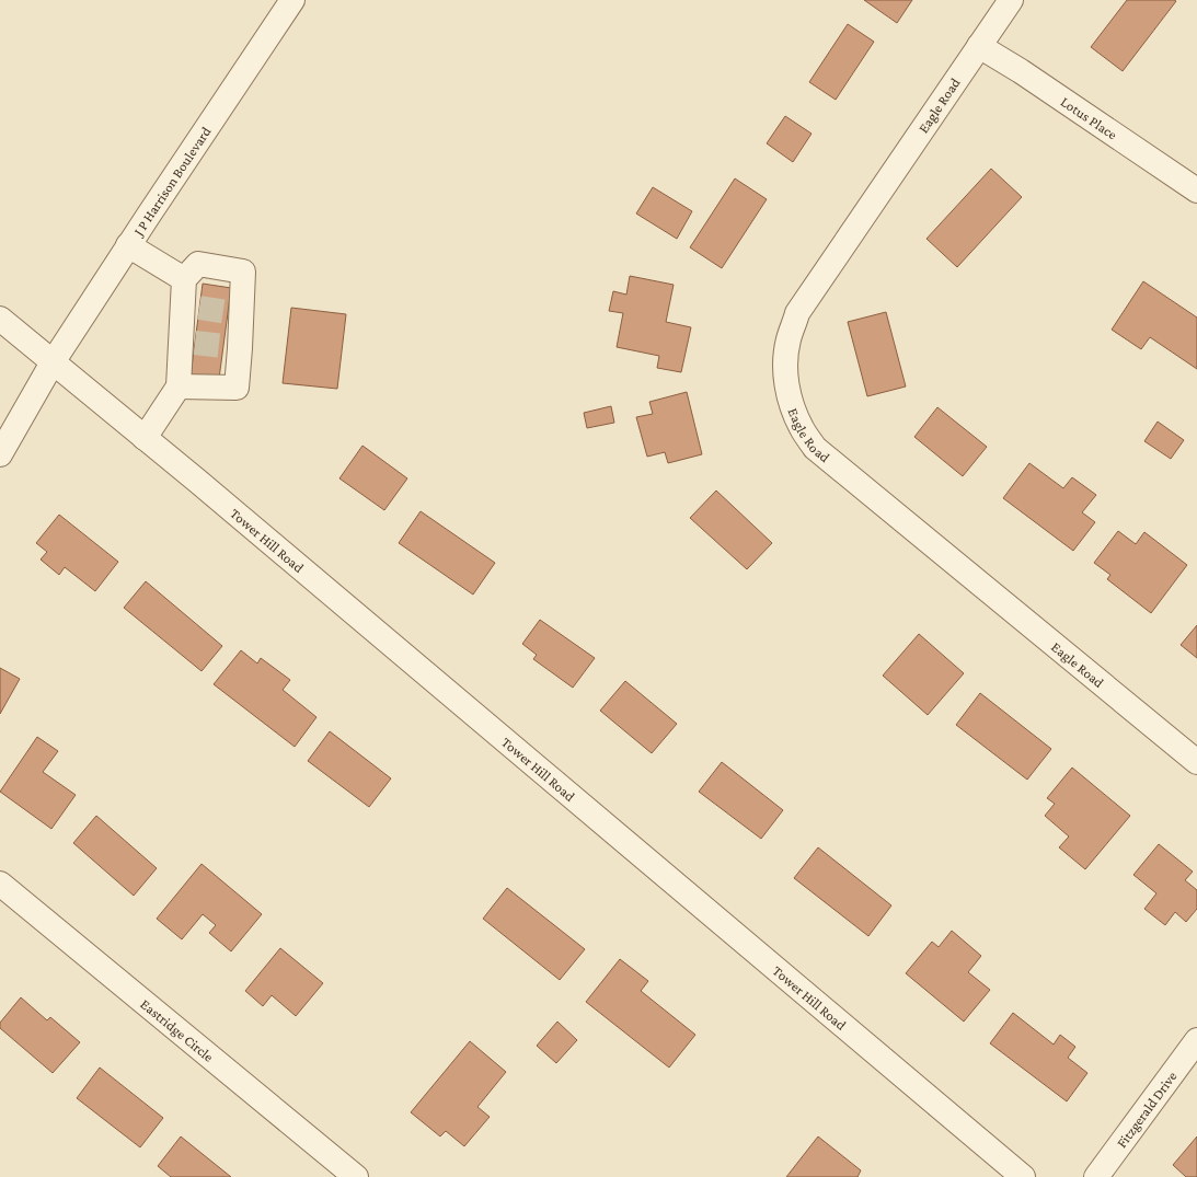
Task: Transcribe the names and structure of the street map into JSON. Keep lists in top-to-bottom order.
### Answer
{
  "streets": {
    "street": [
      "Eagle Road",
      "Lotus Place",
      "J P Harrison Boulevard",
      "Tower Hill Road",
      "Eastridge Circle",
      "Fitzgerald Drive"
    ]
  },
  "crossings": [
    ["Eagle Road", "Lotus Place"],
    ["J P Harrison Boulevard", "Tower Hill Road"]
  ]
}
